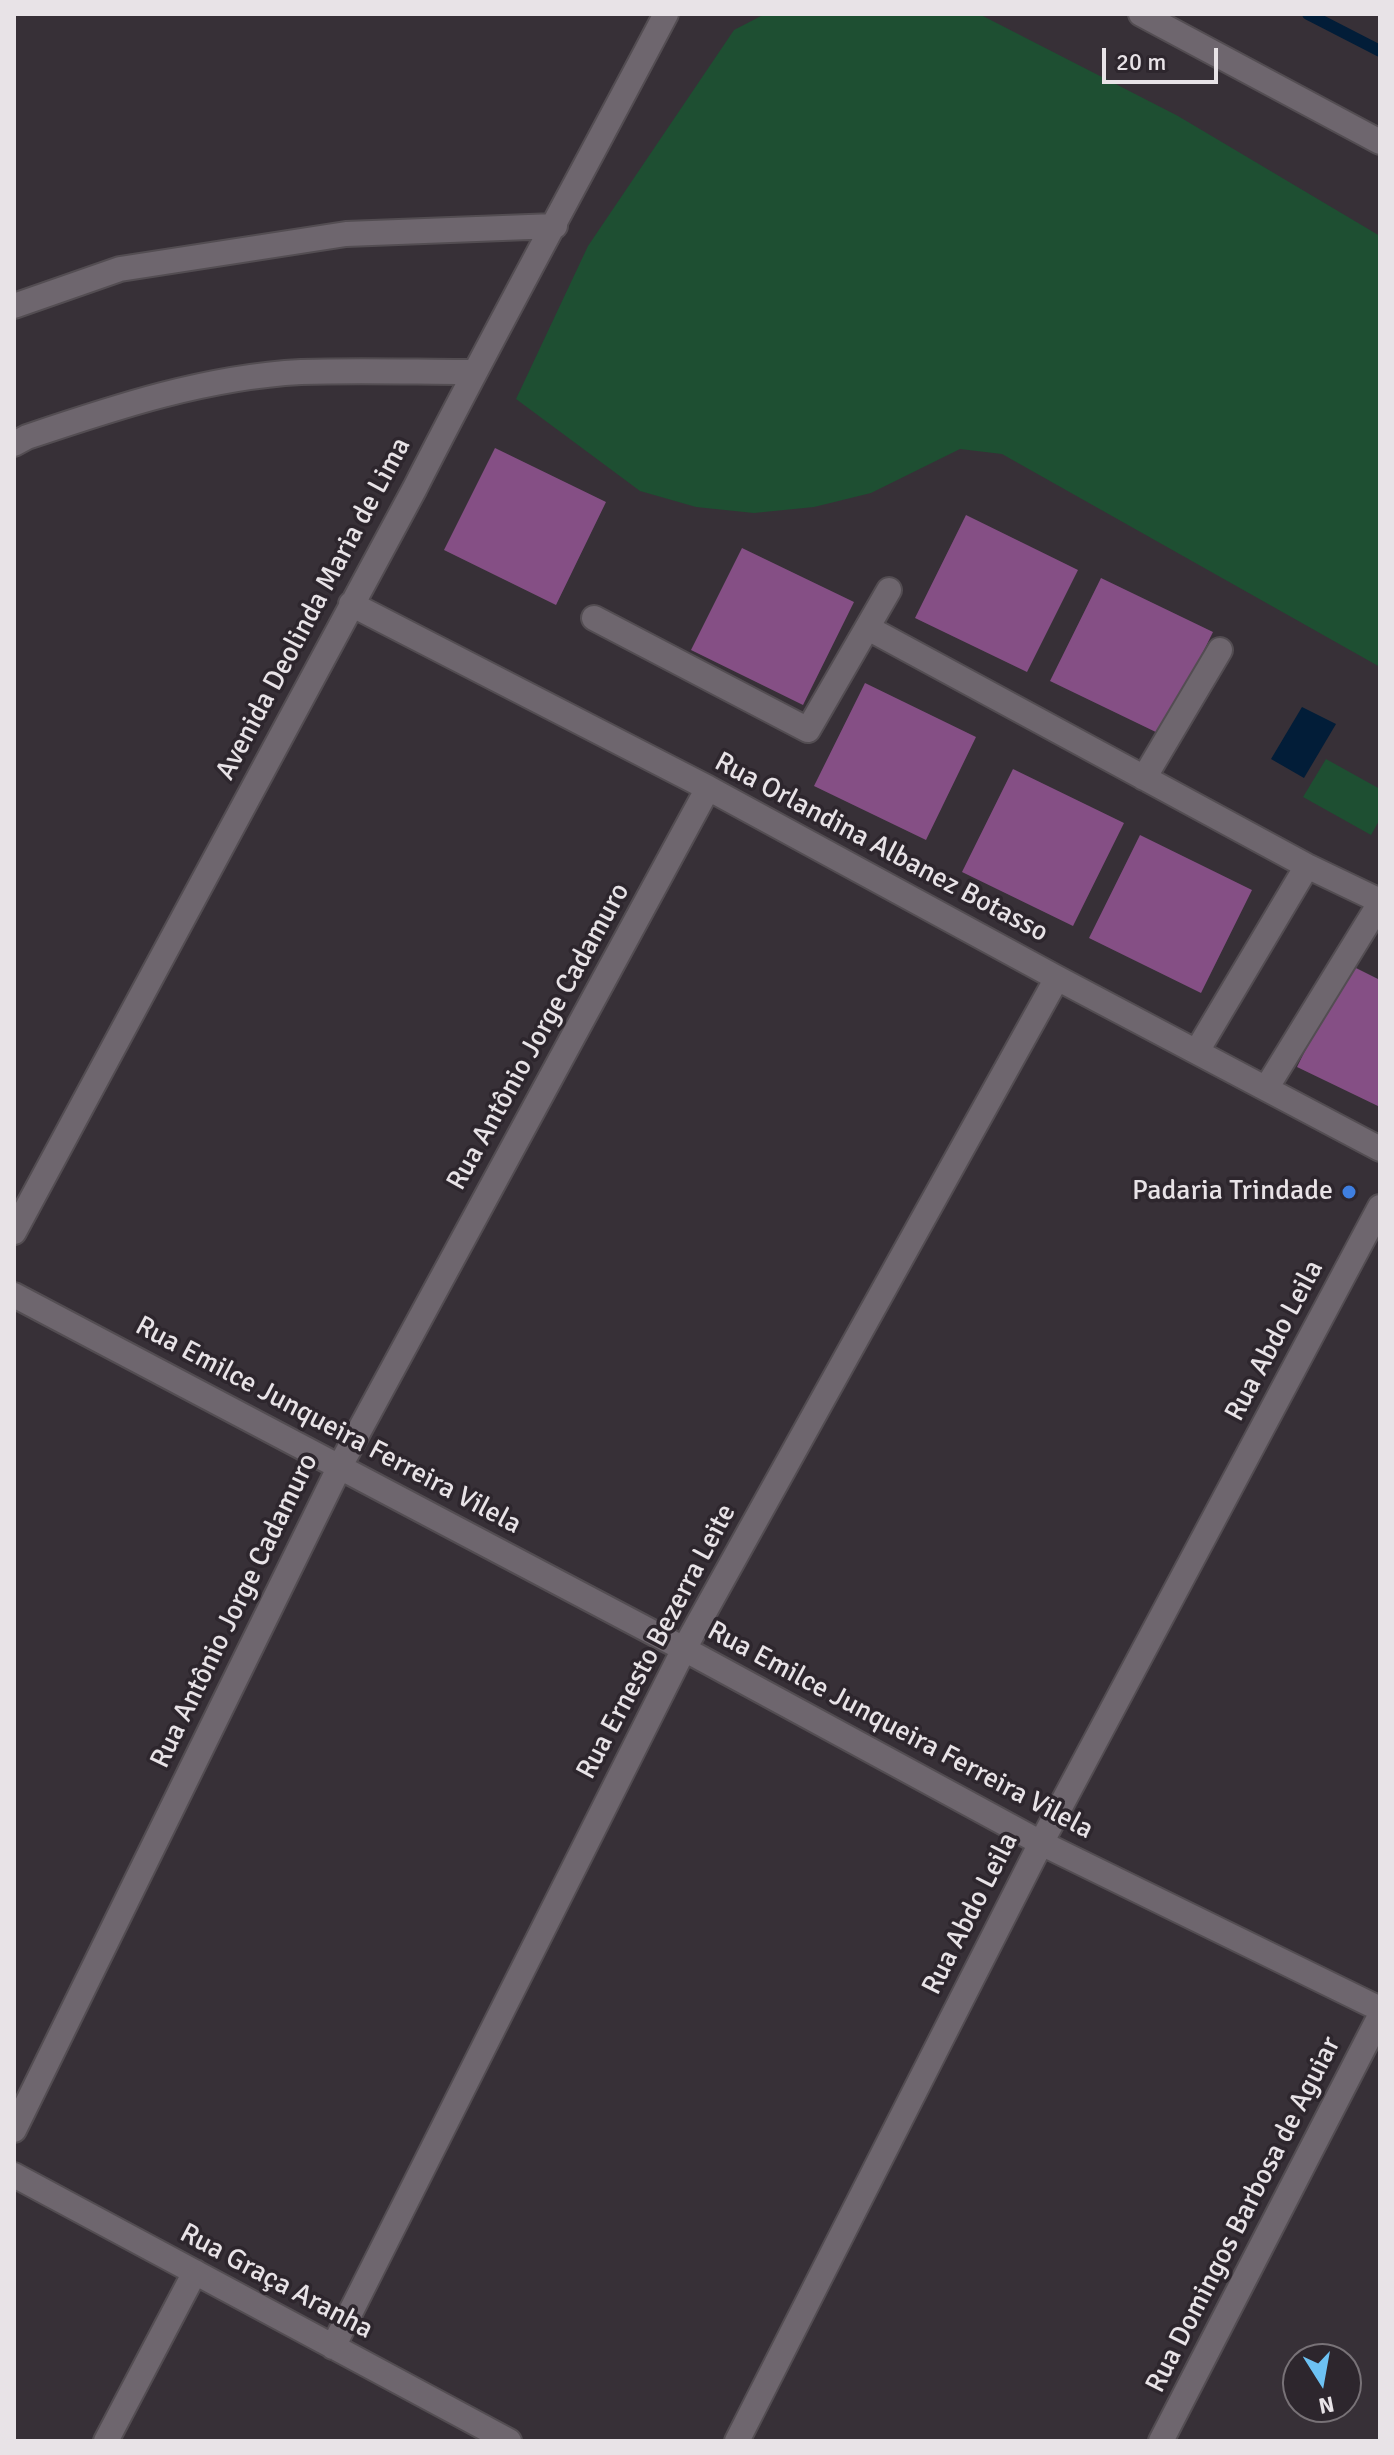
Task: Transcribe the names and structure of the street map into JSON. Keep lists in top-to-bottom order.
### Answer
{
  "streets": {
    "street": [
      "Avenida Deolinda Maria de Lima",
      "Rua Orlandina Albanez Botasso",
      "Rua Antônio Jorge Cadamuro",
      "Rua Abdo Leila",
      "Rua Emilce Junqueira Ferreira Vilela",
      "Rua Ernesto Bezerra Leite",
      "Rua Domingos Barbosa de Aguiar",
      "Rua Graça Aranha"
    ]
  },
  "crossings": [
    ["Avenida Deolinda Maria de Lima", "Rua Orlandina Albanez Botasso"],
    ["Rua Orlandina Albanez Botasso", "Rua Antônio Jorge Cadamuro"],
    ["Rua Orlandina Albanez Botasso", "Rua Ernesto Bezerra Leite"],
    ["Rua Antônio Jorge Cadamuro", "Rua Emilce Junqueira Ferreira Vilela"],
    ["Rua Abdo Leila", "Rua Emilce Junqueira Ferreira Vilela"],
    ["Rua Emilce Junqueira Ferreira Vilela", "Rua Ernesto Bezerra Leite"],
    ["Rua Ernesto Bezerra Leite", "Rua Graça Aranha"]
  ],
  "places": ["Padaria Trindade"],
  "scale_bar": "20 m",
  "north": "bottom"
}
